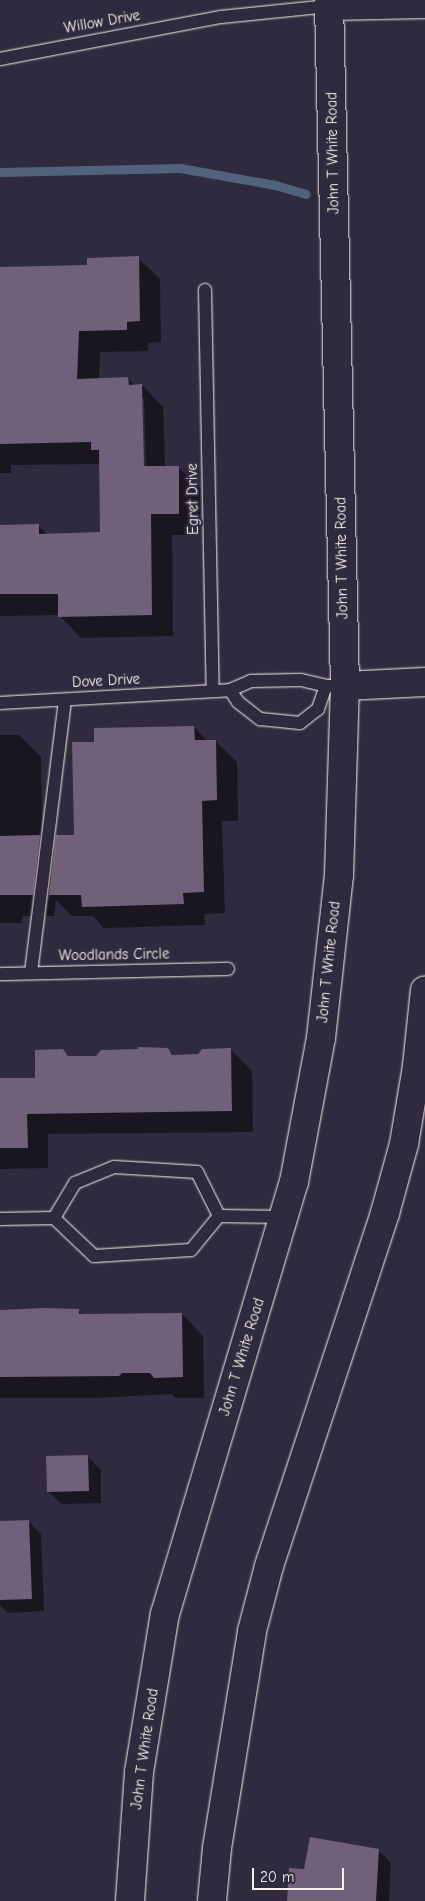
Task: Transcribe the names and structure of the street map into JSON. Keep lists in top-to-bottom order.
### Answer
{
  "streets": {
    "main road": ["John T White Road"],
    "lane": [
      "Willow Drive",
      "Egret Drive",
      "Dove Drive",
      "Woodlands Circle"
    ]
  },
  "crossings": [
    ["Willow Drive", "John T White Road"],
    ["Egret Drive", "Dove Drive"]
  ],
  "scale_bar": "20 m"
}
